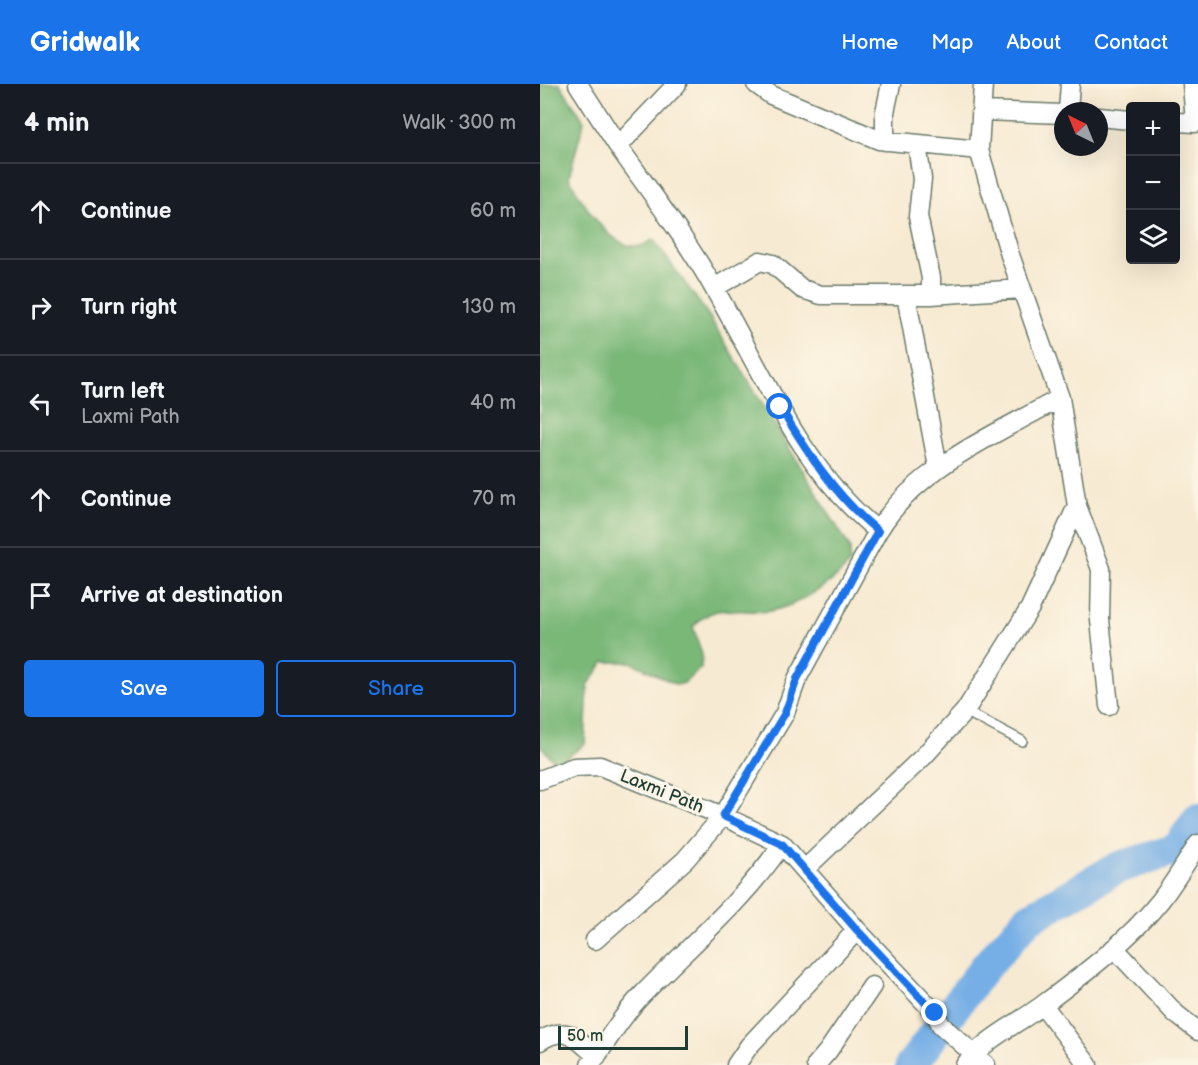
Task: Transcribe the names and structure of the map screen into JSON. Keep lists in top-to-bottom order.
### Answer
{
  "streets": {
    "street": ["Laxmi Path"]
  },
  "scale_bar": "50 m",
  "north": "top left",
  "page": {
    "header": "Gridwalk",
    "nav": [
      "Home",
      "Map",
      "About",
      "Contact"
    ],
    "heading": ["4 min", "Walk · 300 m"],
    "map_buttons": ["+", "−"],
    "list": [
      ["Continue", "60 m"],
      ["Turn right", "130 m"],
      ["Turn left", "Laxmi Path", "40 m"],
      ["Continue", "70 m"],
      "Arrive at destination"
    ],
    "buttons": ["Save", "Share"],
    "scale": "50 m"
  }
}
